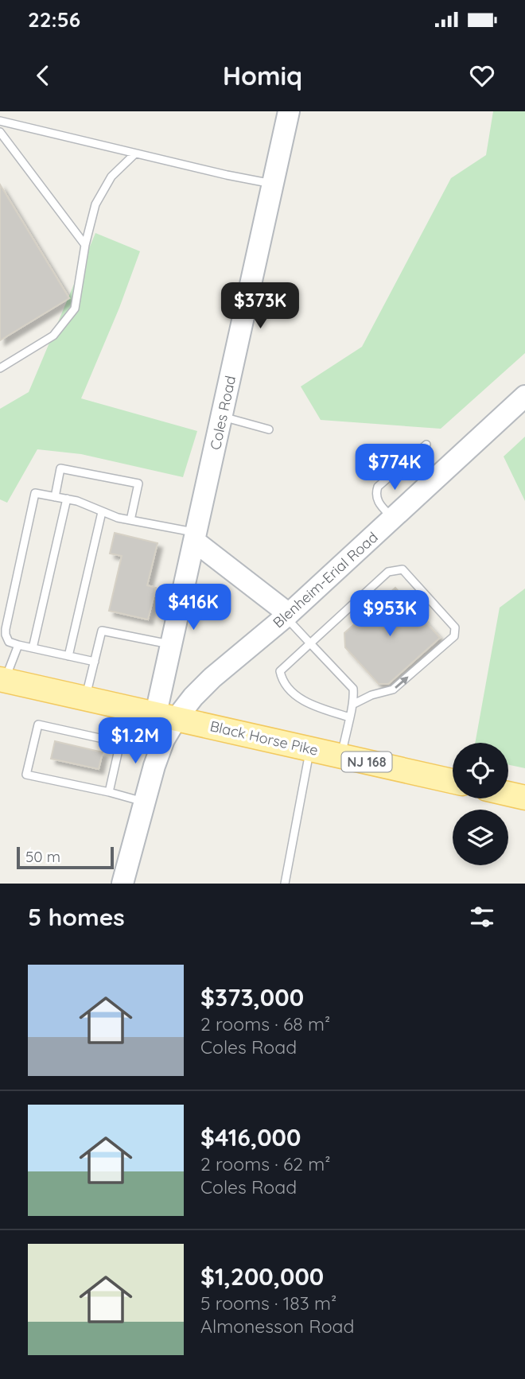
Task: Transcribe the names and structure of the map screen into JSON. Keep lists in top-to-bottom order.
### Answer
{
  "streets": {
    "main road": ["Black Horse Pike", "NJ 168"],
    "street": ["Coles Road", "Blenheim-Erial Road"]
  },
  "crossings": [
    ["Coles Road", "Blenheim-Erial Road"],
    ["Coles Road", "Black Horse Pike"],
    ["Blenheim-Erial Road", "Black Horse Pike"]
  ],
  "scale_bar": "50 m",
  "page": {
    "status": "22:56",
    "header": "Homiq",
    "price": [
      "$373K",
      "$774K",
      "$416K",
      "$953K",
      "$1.2M"
    ],
    "scale": "50 m",
    "heading": "5 homes",
    "list": [
      {
        "name": "$373,000",
        "note": "2 rooms · 68 m² · Coles Road"
      },
      {
        "name": "$416,000",
        "note": "2 rooms · 62 m² · Coles Road"
      },
      {
        "name": "$1,200,000",
        "note": "5 rooms · 183 m² · Almonesson Road"
      }
    ]
  }
}
